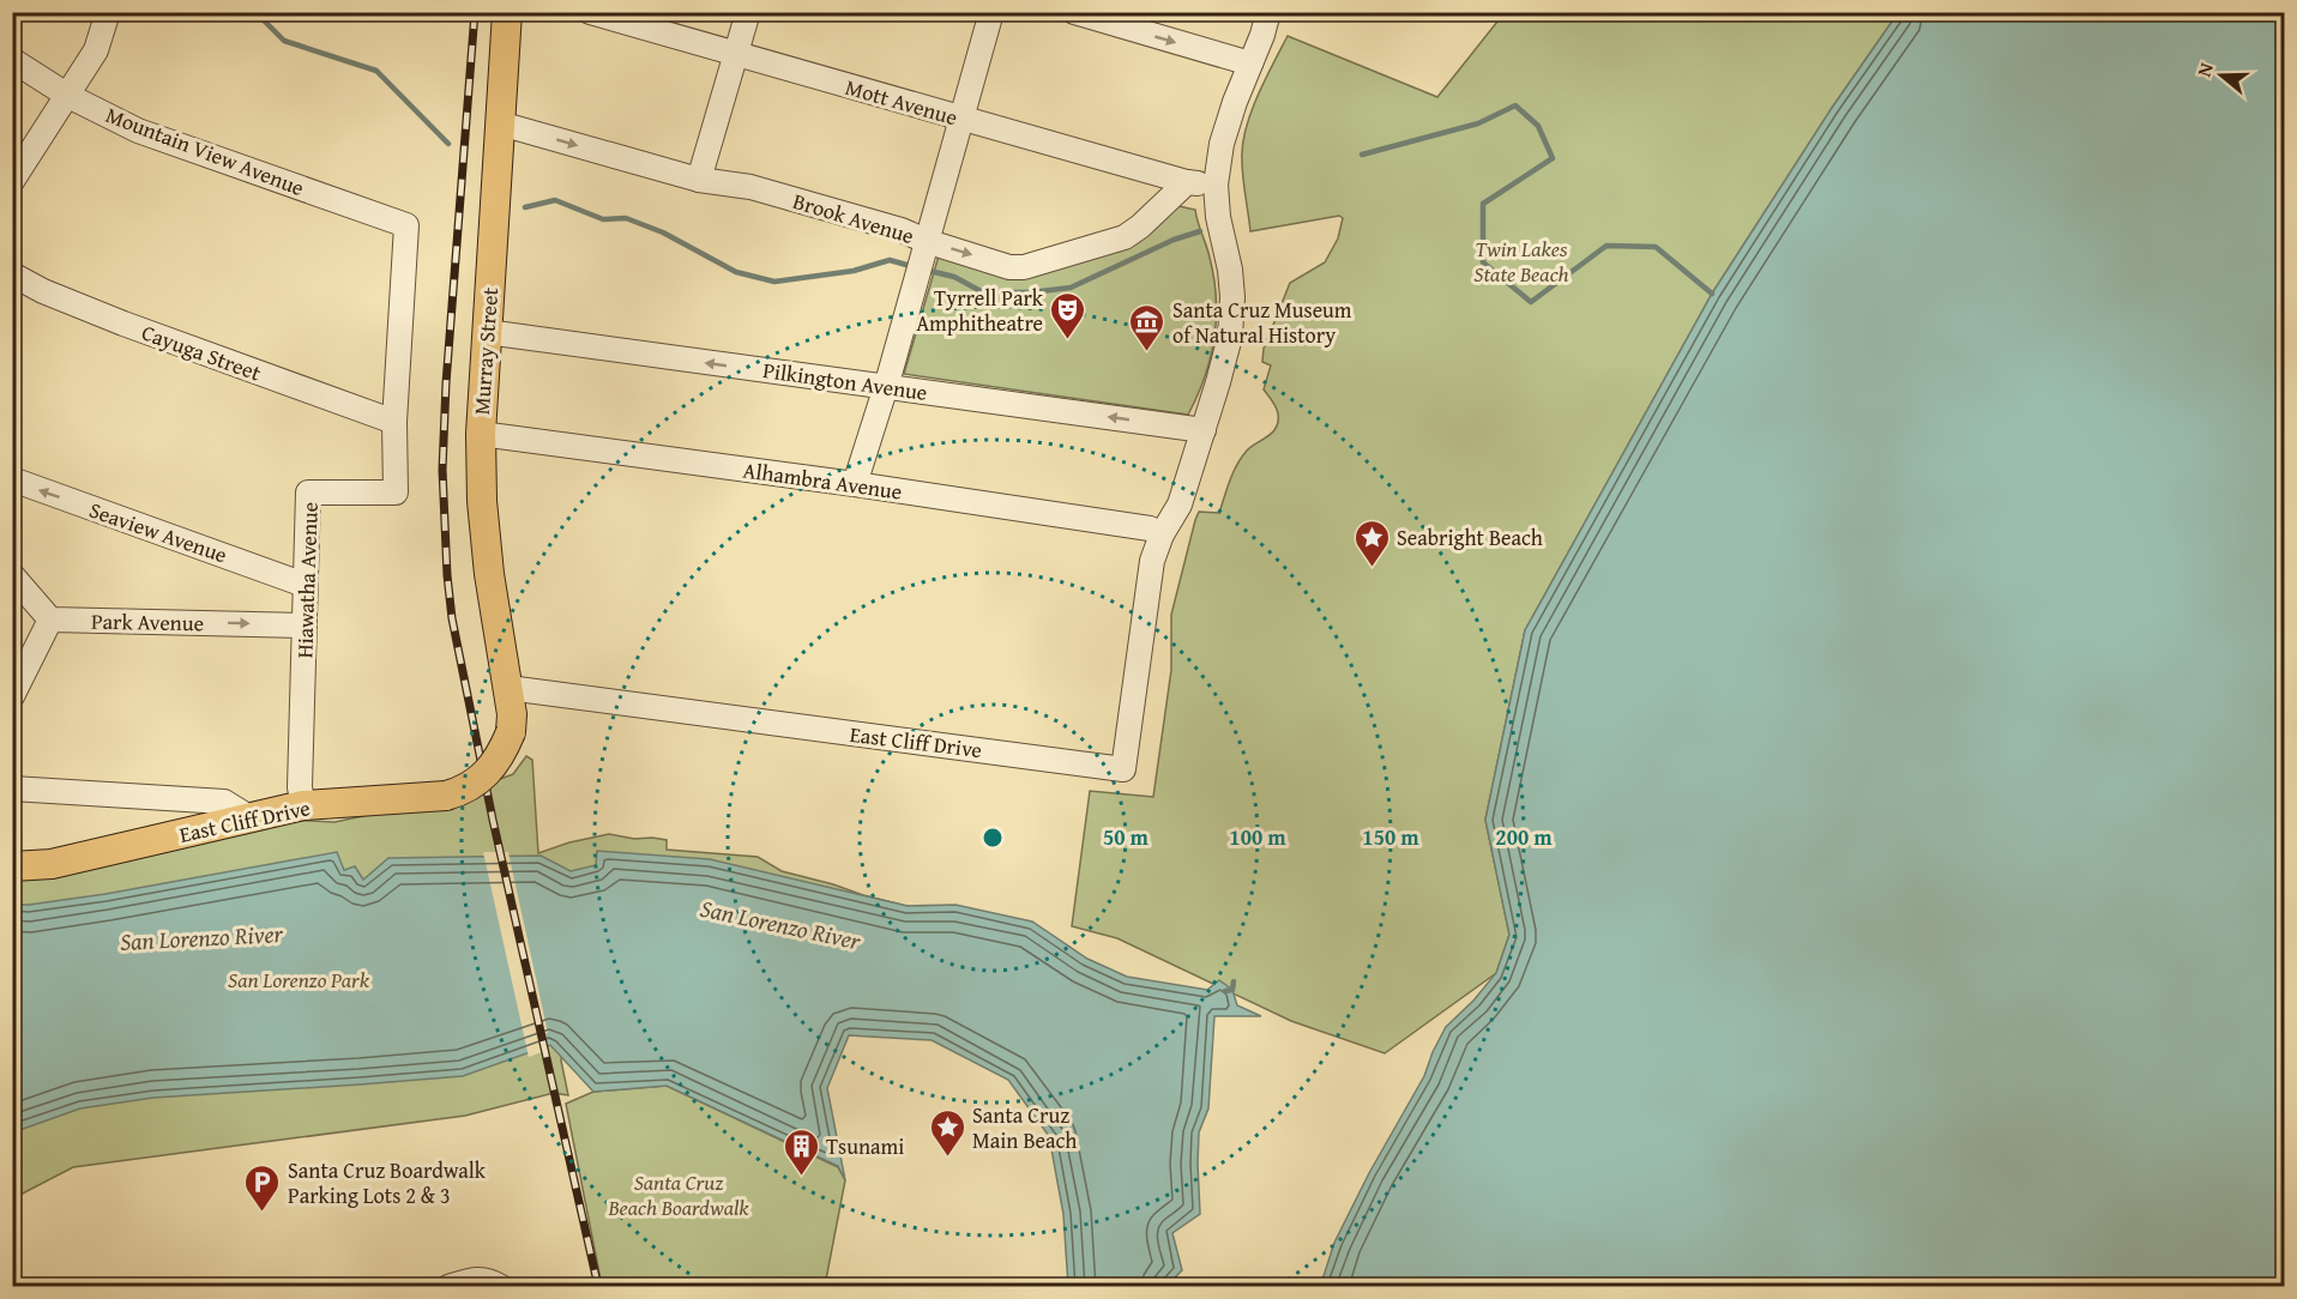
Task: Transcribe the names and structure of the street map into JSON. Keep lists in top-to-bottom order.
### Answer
{
  "streets": {
    "main road": ["Murray Street", "East Cliff Drive"],
    "street": [
      "Mott Avenue",
      "Mountain View Avenue",
      "Brook Avenue",
      "Cayuga Street",
      "Pilkington Avenue",
      "Alhambra Avenue",
      "Seaview Avenue",
      "Hiawatha Avenue",
      "Park Avenue"
    ]
  },
  "crossings": [
    ["Mott Avenue", "Brook Avenue"],
    ["Mott Avenue", "East Cliff Drive"],
    ["Mountain View Avenue", "Hiawatha Avenue"],
    ["Brook Avenue", "Murray Street"],
    ["Murray Street", "Pilkington Avenue"],
    ["Murray Street", "Alhambra Avenue"],
    ["Murray Street", "East Cliff Drive"],
    ["Cayuga Street", "Hiawatha Avenue"],
    ["Pilkington Avenue", "East Cliff Drive"],
    ["Alhambra Avenue", "East Cliff Drive"],
    ["Seaview Avenue", "Hiawatha Avenue"],
    ["Hiawatha Avenue", "Park Avenue"],
    ["Hiawatha Avenue", "East Cliff Drive"]
  ],
  "one_way": ["Brook Avenue", "Pilkington Avenue", "Seaview Avenue"],
  "water": ["San Lorenzo River"],
  "parks": ["Twin Lakes State Beach", "San Lorenzo Park", "Santa Cruz Beach Boardwalk"],
  "places": {
    "theatre": ["Tyrrell Park Amphitheatre"],
    "museum": ["Santa Cruz Museum of Natural History"],
    "place": ["Seabright Beach", "Santa Cruz Main Beach"],
    "building": ["Tsunami"],
    "parking": ["Santa Cruz Boardwalk Parking Lots 2 & 3"]
  },
  "north": "left",
  "rings": [
    "50 m",
    "100 m",
    "150 m",
    "200 m"
  ]
}
